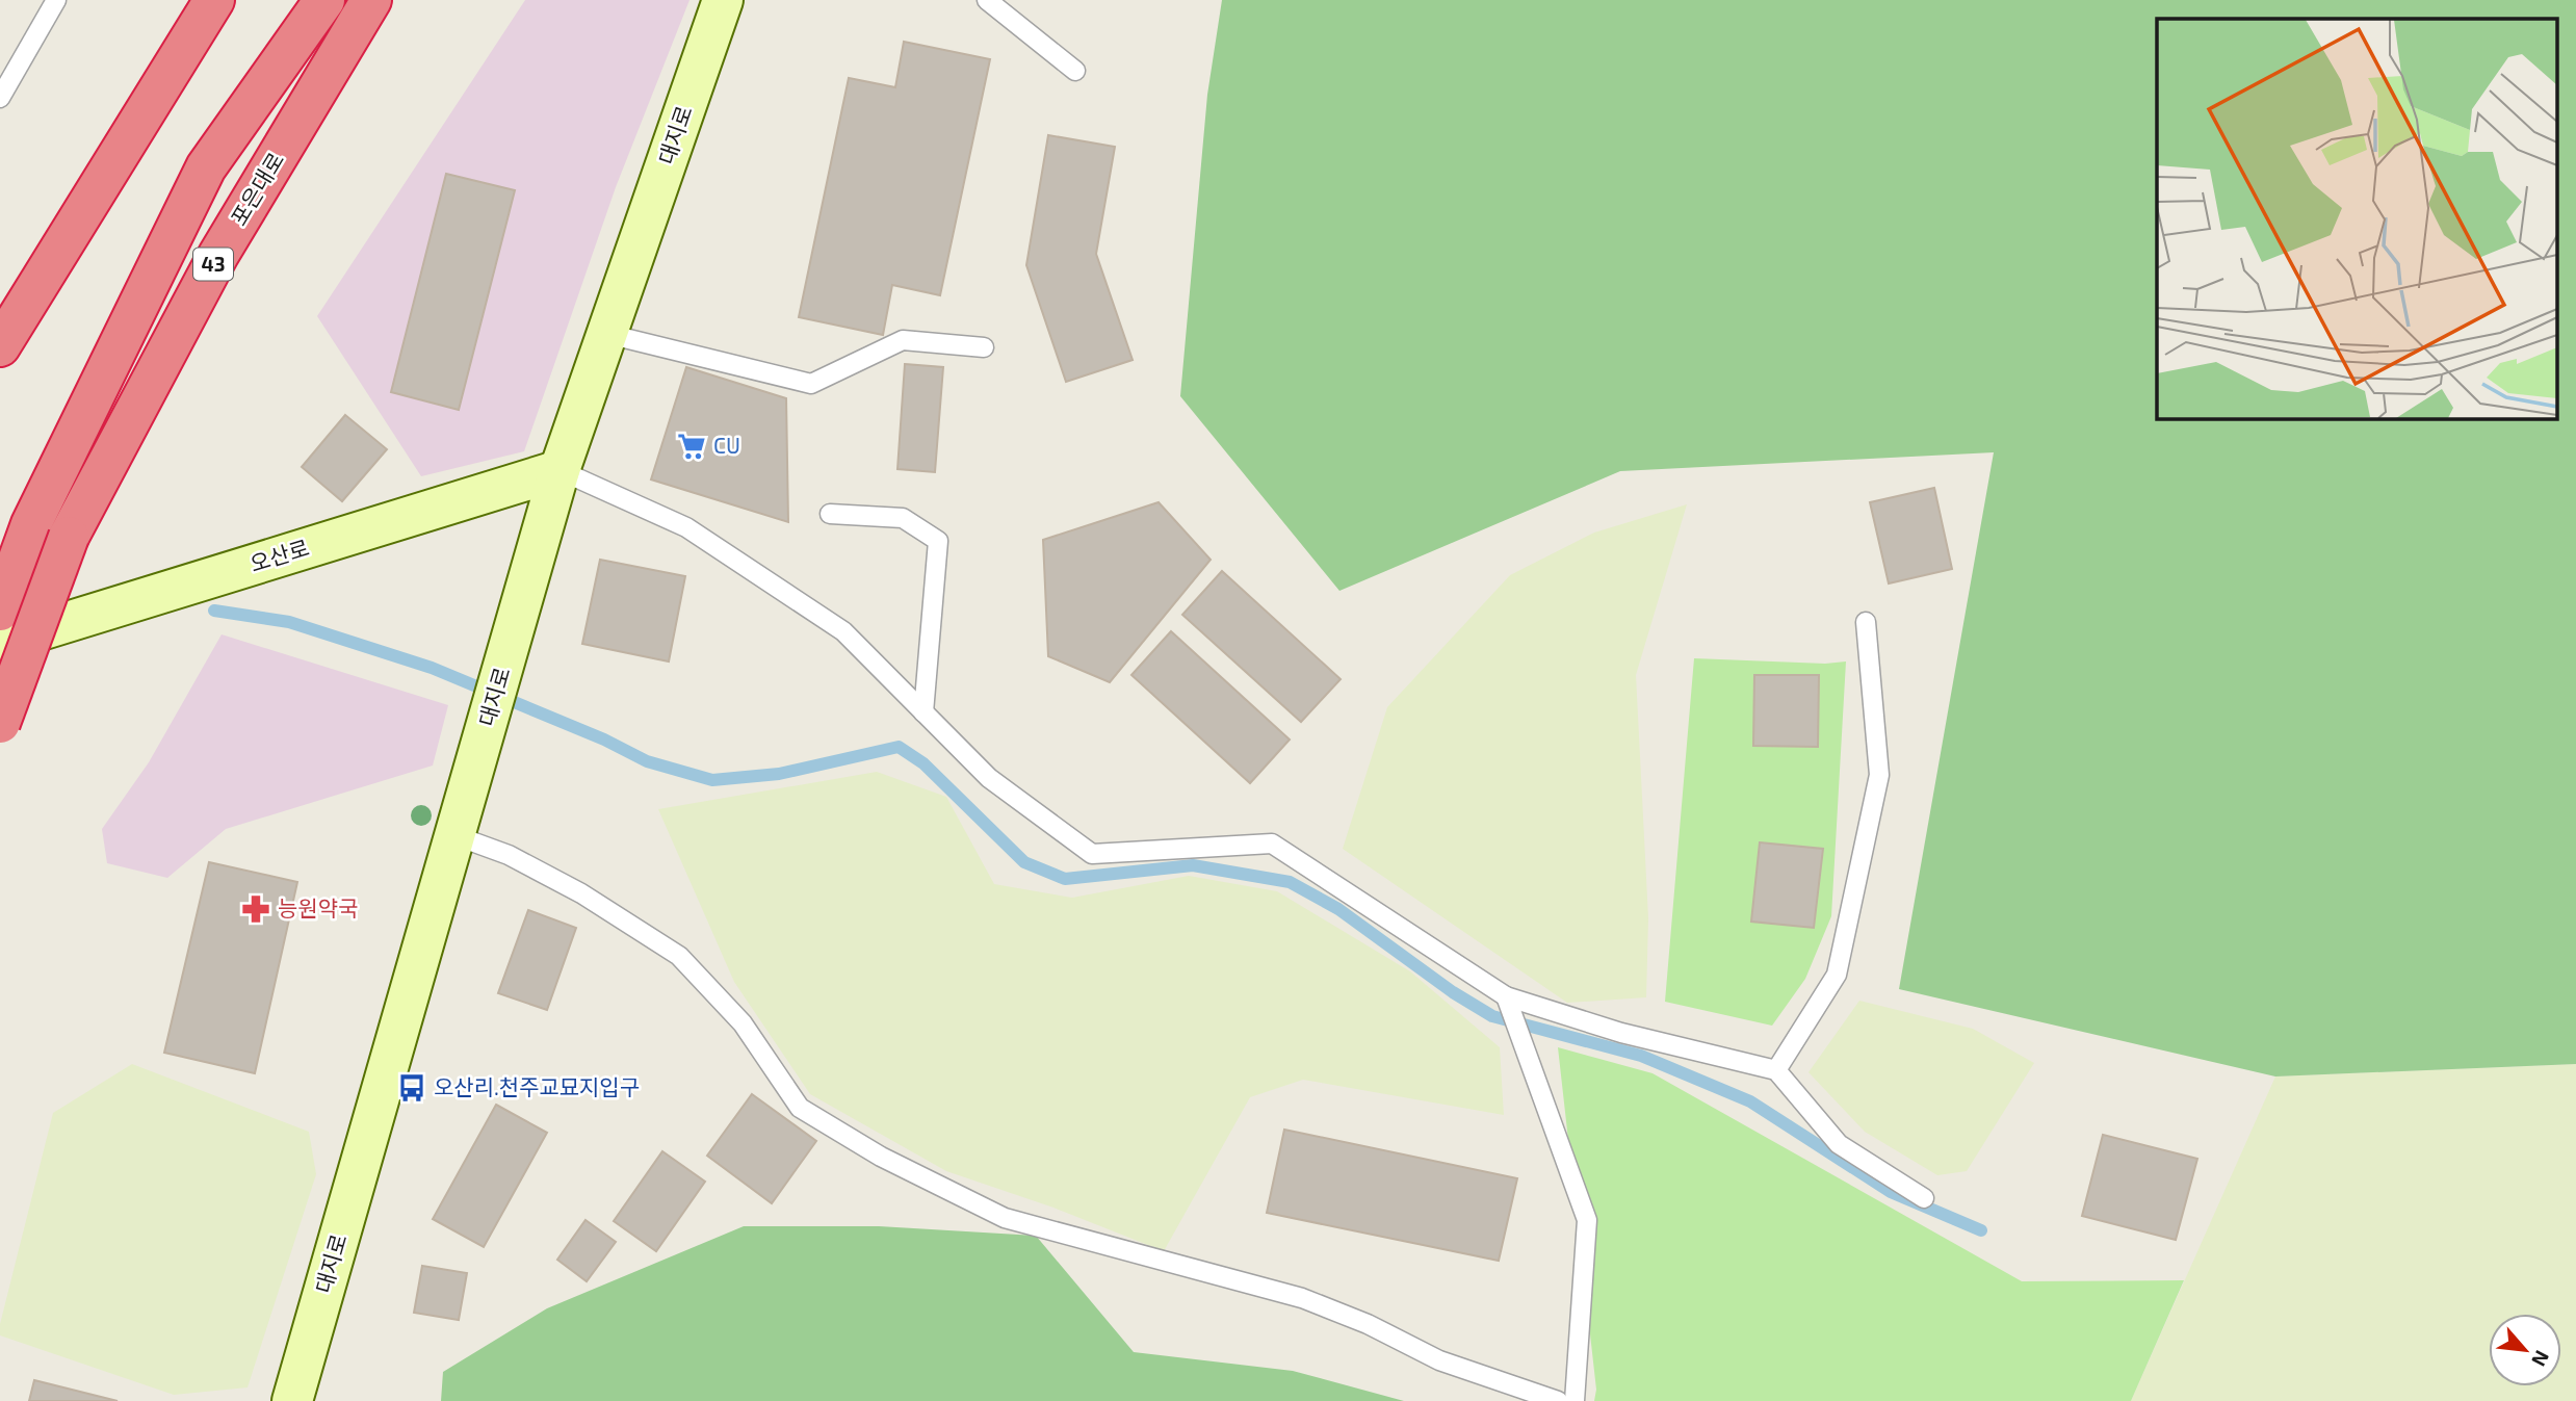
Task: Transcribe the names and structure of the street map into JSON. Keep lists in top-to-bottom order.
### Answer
{
  "streets": {
    "highway": ["포은대로", "43"],
    "main road": ["대지로", "오산로"]
  },
  "crossings": [
    ["대지로", "오산로"]
  ],
  "places": {
    "supermarket": ["CU"],
    "pharmacy": ["능원약국"],
    "bus stop": ["오산리.천주교묘지입구"]
  },
  "north": "bottom right"
}
